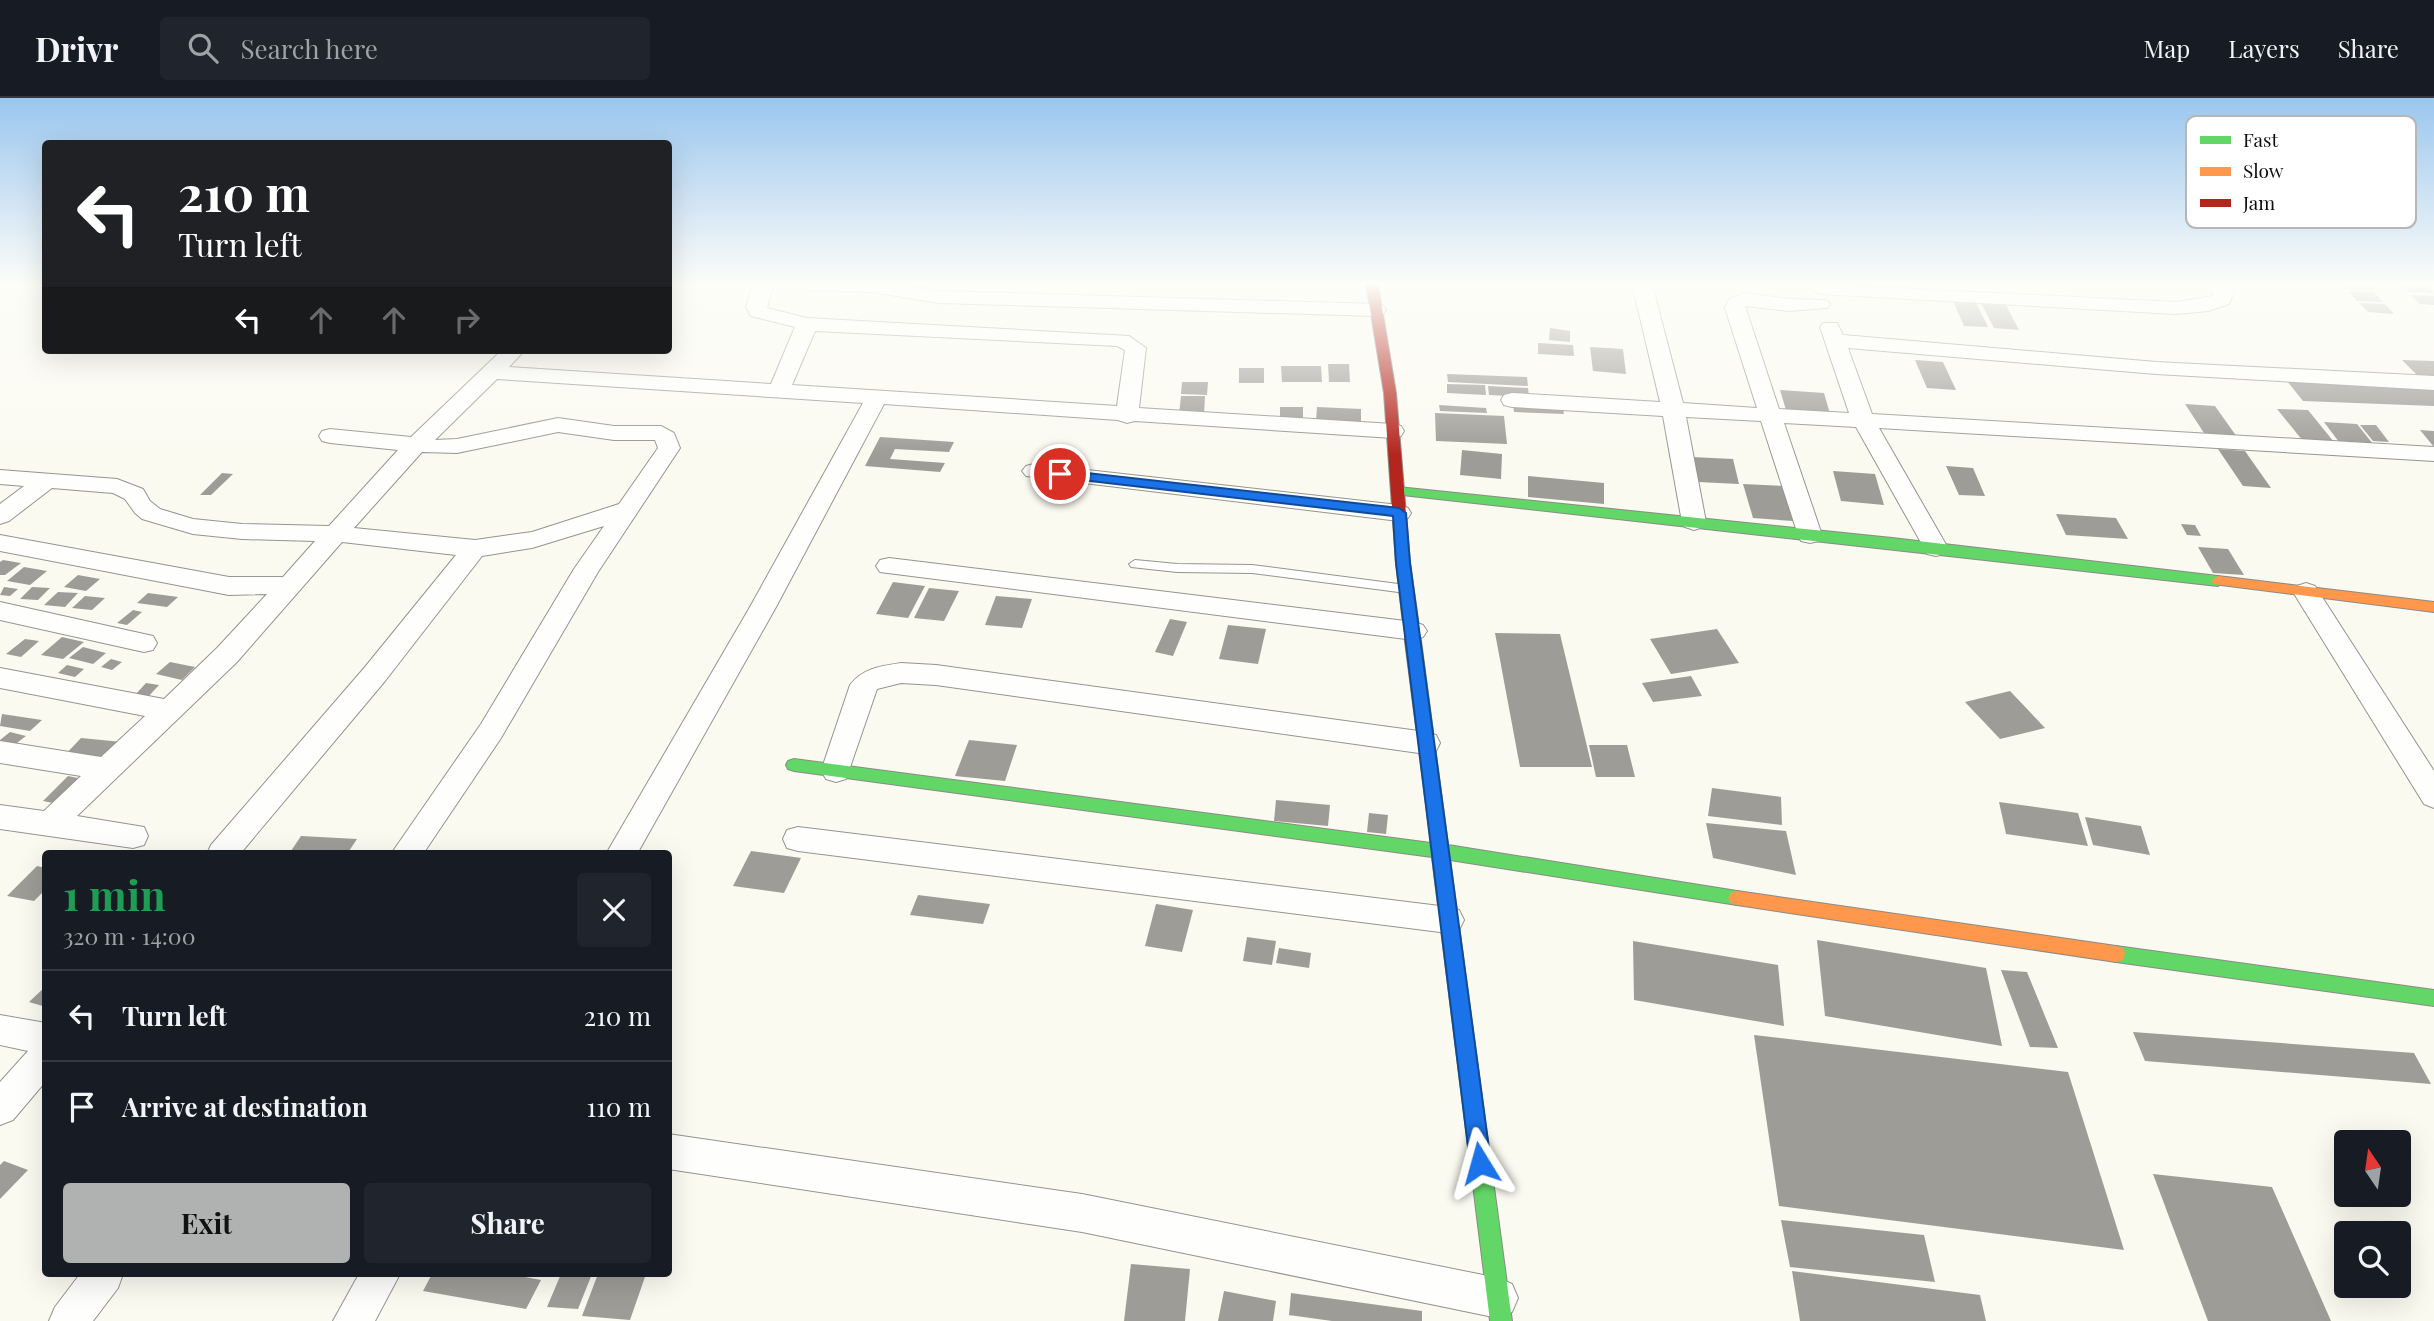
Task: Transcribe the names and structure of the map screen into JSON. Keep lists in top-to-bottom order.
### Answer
{
  "legend": ["Fast", "Slow", "Jam"],
  "north": "top",
  "page": {
    "header": "Drivr",
    "search": "Search here",
    "nav": ["Map", "Layers", "Share"],
    "turn": ["210 m", "Turn left"],
    "heading": ["1 min", "320 m · 14:00"],
    "list": [
      {
        "name": "Turn left",
        "value": "210 m"
      },
      {
        "name": "Arrive at destination",
        "value": "110 m"
      }
    ],
    "buttons": ["Exit", "Share"]
  }
}
